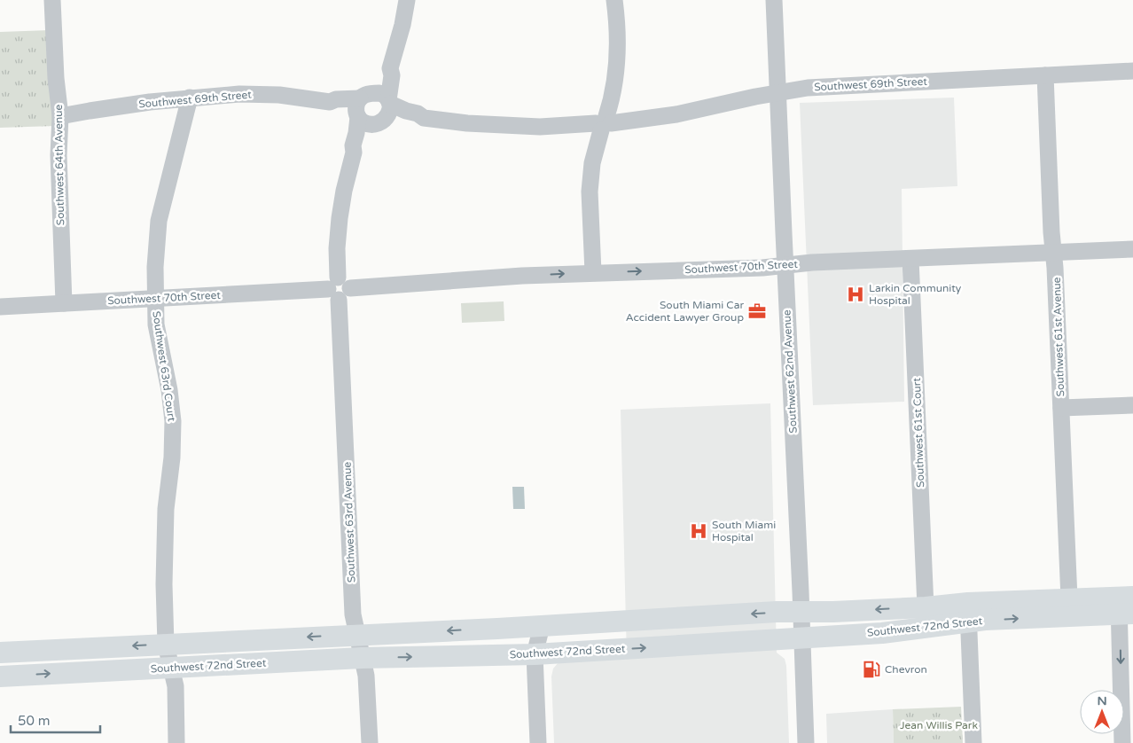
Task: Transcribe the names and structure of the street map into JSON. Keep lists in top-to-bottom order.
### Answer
{
  "streets": {
    "main road": ["Southwest 72nd Street"],
    "street": [
      "Southwest 69th Street",
      "Southwest 64th Avenue",
      "Southwest 70th Street",
      "Southwest 61st Avenue",
      "Southwest 63rd Court",
      "Southwest 62nd Avenue",
      "Southwest 61st Court",
      "Southwest 63rd Avenue"
    ]
  },
  "crossings": [
    ["Southwest 69th Street", "Southwest 64th Avenue"],
    ["Southwest 69th Street", "Southwest 61st Avenue"],
    ["Southwest 69th Street", "Southwest 63rd Court"],
    ["Southwest 69th Street", "Southwest 62nd Avenue"],
    ["Southwest 69th Street", "Southwest 63rd Avenue"],
    ["Southwest 64th Avenue", "Southwest 70th Street"],
    ["Southwest 70th Street", "Southwest 61st Avenue"],
    ["Southwest 70th Street", "Southwest 63rd Court"],
    ["Southwest 70th Street", "Southwest 62nd Avenue"],
    ["Southwest 70th Street", "Southwest 61st Court"],
    ["Southwest 70th Street", "Southwest 63rd Avenue"],
    ["Southwest 61st Avenue", "Southwest 72nd Street"],
    ["Southwest 63rd Court", "Southwest 72nd Street"],
    ["Southwest 62nd Avenue", "Southwest 72nd Street"],
    ["Southwest 61st Court", "Southwest 72nd Street"],
    ["Southwest 63rd Avenue", "Southwest 72nd Street"]
  ],
  "one_way": ["Southwest 70th Street"],
  "parks": ["Jean Willis Park"],
  "places": {
    "hospital": ["Larkin Community Hospital", "South Miami Hospital"],
    "office": ["South Miami Car Accident Lawyer Group"],
    "fuel station": ["Chevron"]
  },
  "scale_bar": "50 m",
  "north": "top"
}
